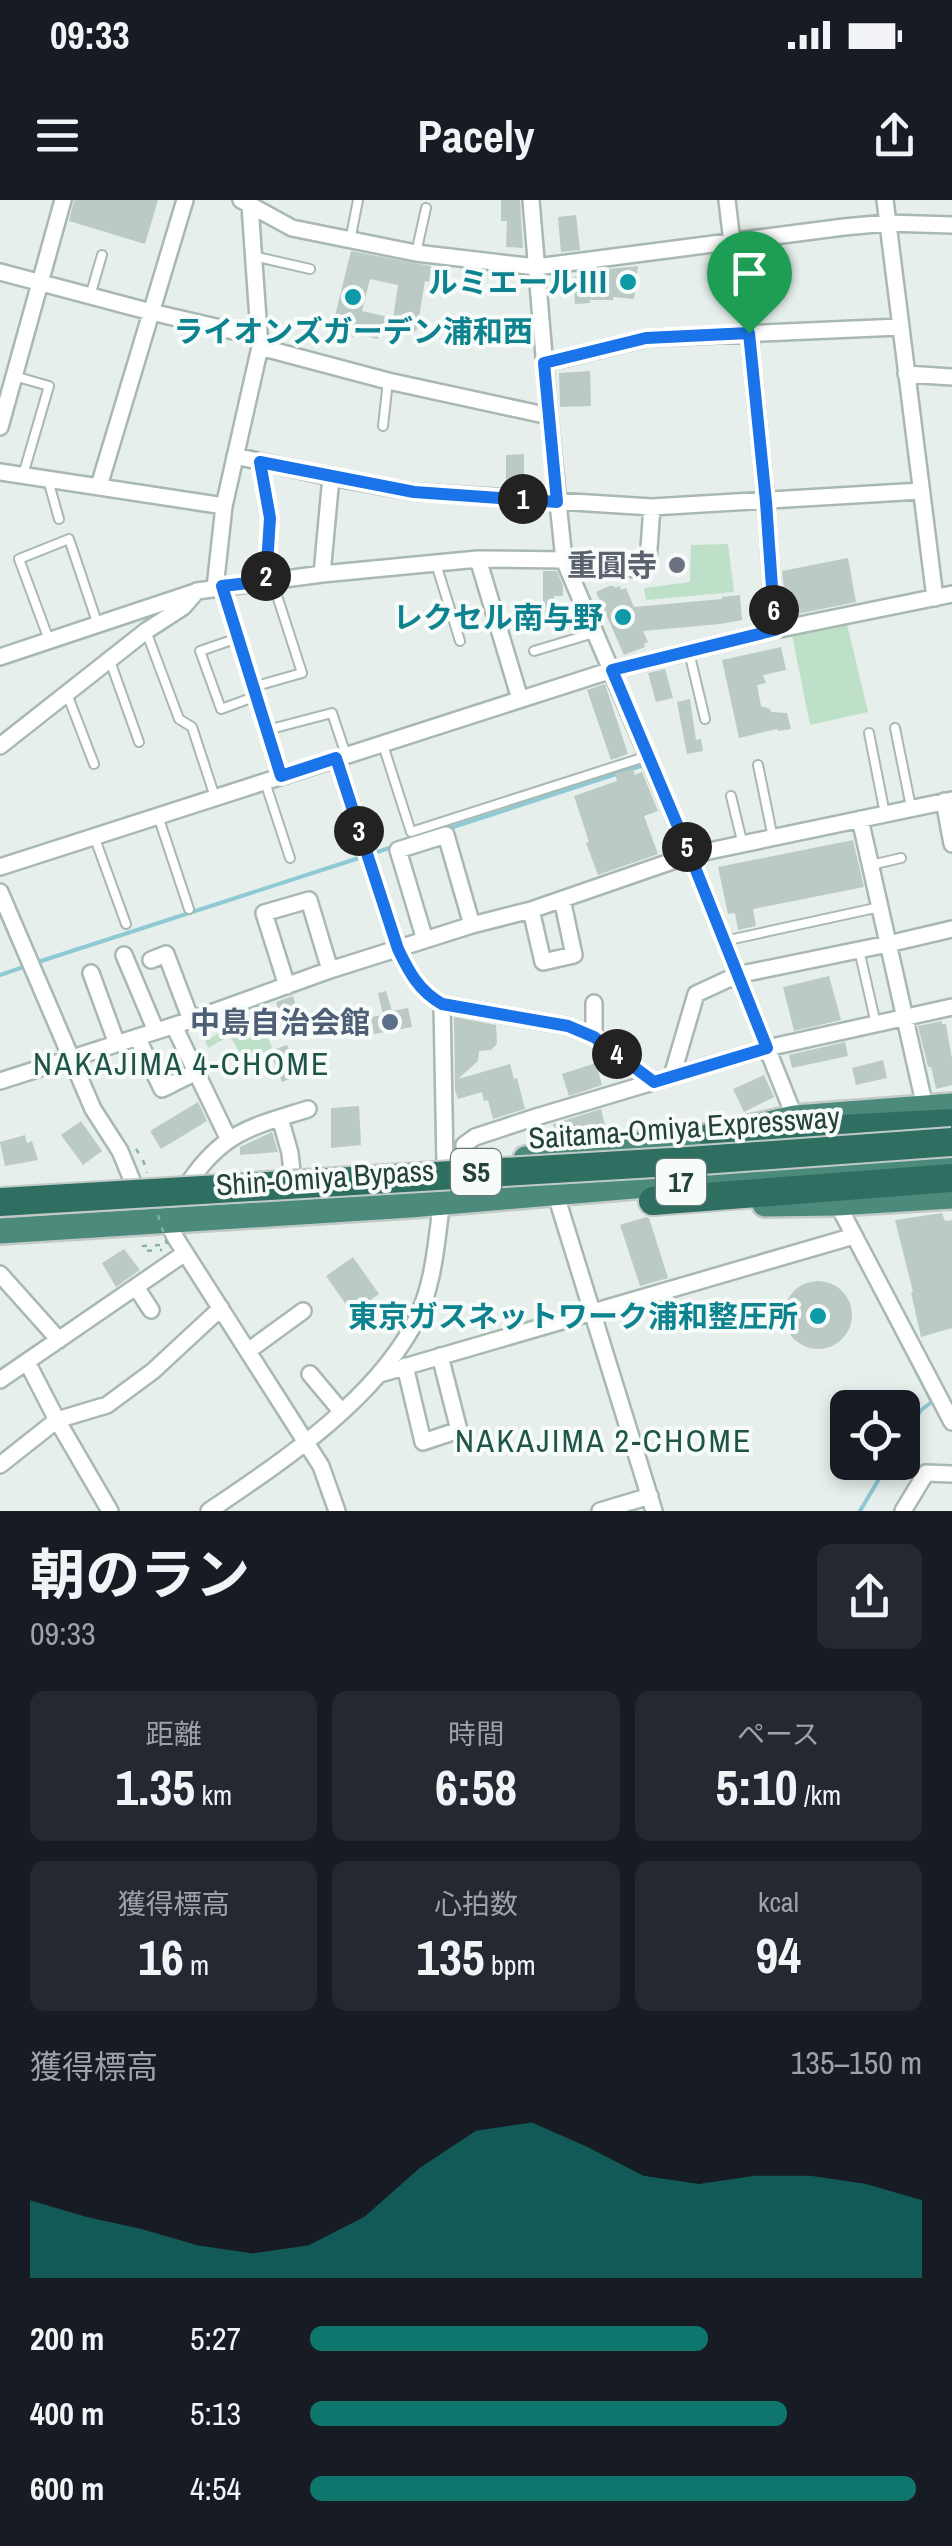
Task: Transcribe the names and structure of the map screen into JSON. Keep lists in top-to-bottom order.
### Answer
{
  "streets": {
    "highway": [
      "Saitama-Omiya Expressway",
      "S5",
      "Shin-Omiya Bypass",
      "17"
    ]
  },
  "crossings": [
    ["Saitama-Omiya Expressway", "Shin-Omiya Bypass"],
    ["Shin-Omiya Bypass", "17"]
  ],
  "districts": ["NAKAJIMA 4-CHOME", "NAKAJIMA 2-CHOME"],
  "places": [
    "ルミエールⅢ",
    "ライオンズガーデン浦和西",
    "重圓寺",
    "レクセル南与野",
    "中島自治会館",
    "東京ガスネットワーク浦和整圧所"
  ],
  "page": {
    "status": "09:33",
    "header": "Pacely",
    "pins": [
      "1",
      "2",
      "6",
      "3",
      "5",
      "4"
    ],
    "heading": ["朝のラン", "09:33"],
    "stats": [
      ["距離", "1.35 km"],
      ["時間", "6:58"],
      ["ペース", "5:10 /km"],
      ["獲得標高", "16 m"],
      ["心拍数", "135 bpm"],
      ["kcal", "94"]
    ],
    "chart": ["獲得標高", "135–150 m"],
    "list": [
      {
        "name": "200 m",
        "note": "5:27"
      },
      {
        "name": "400 m",
        "note": "5:13"
      },
      {
        "name": "600 m",
        "note": "4:54"
      }
    ]
  }
}
